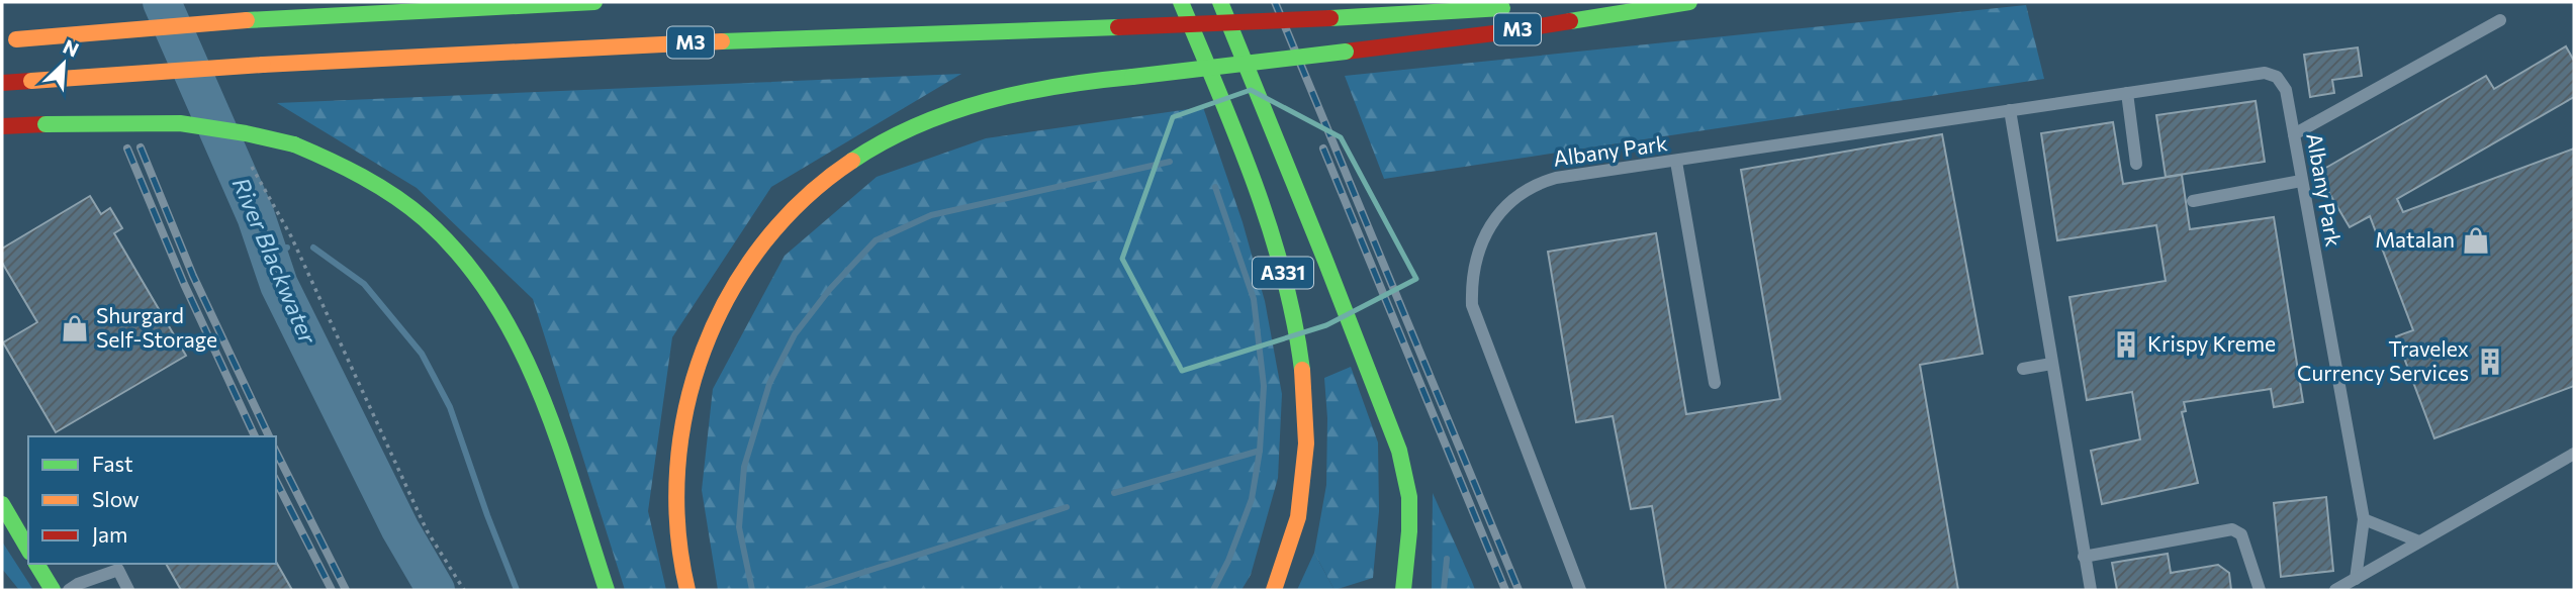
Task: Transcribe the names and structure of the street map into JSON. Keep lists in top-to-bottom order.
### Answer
{
  "streets": {
    "main road": ["M3", "A331"],
    "lane": ["Albany Park"]
  },
  "water": ["River Blackwater"],
  "places": {
    "shop": ["Matalan", "Shurgard Self-Storage"],
    "building": ["Krispy Kreme", "Travelex Currency Services"]
  },
  "legend": ["Fast", "Slow", "Jam"],
  "north": "top right"
}
